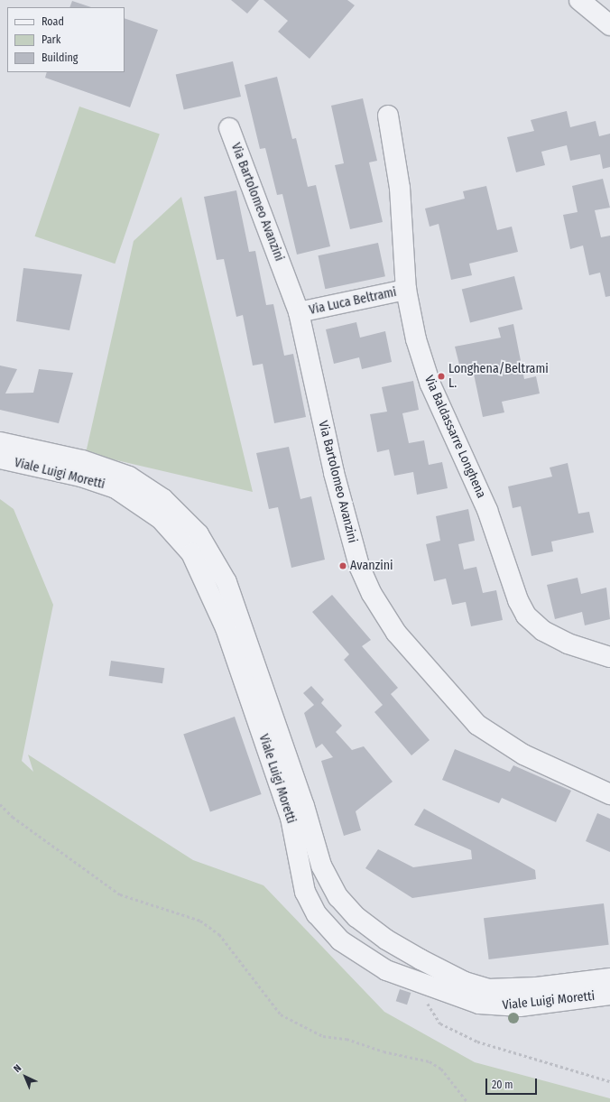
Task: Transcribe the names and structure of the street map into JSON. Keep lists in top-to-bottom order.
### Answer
{
  "streets": {
    "street": [
      "Via Bartolomeo Avanzini",
      "Via Luca Beltrami",
      "Via Baldassarre Longhena",
      "Viale Luigi Moretti"
    ]
  },
  "crossings": [
    ["Via Bartolomeo Avanzini", "Via Luca Beltrami"],
    ["Via Luca Beltrami", "Via Baldassarre Longhena"]
  ],
  "places": ["Longhena/Beltrami L.", "Avanzini"],
  "legend": ["Road", "Park", "Building"],
  "scale_bar": "20 m",
  "north": "top left"
}
